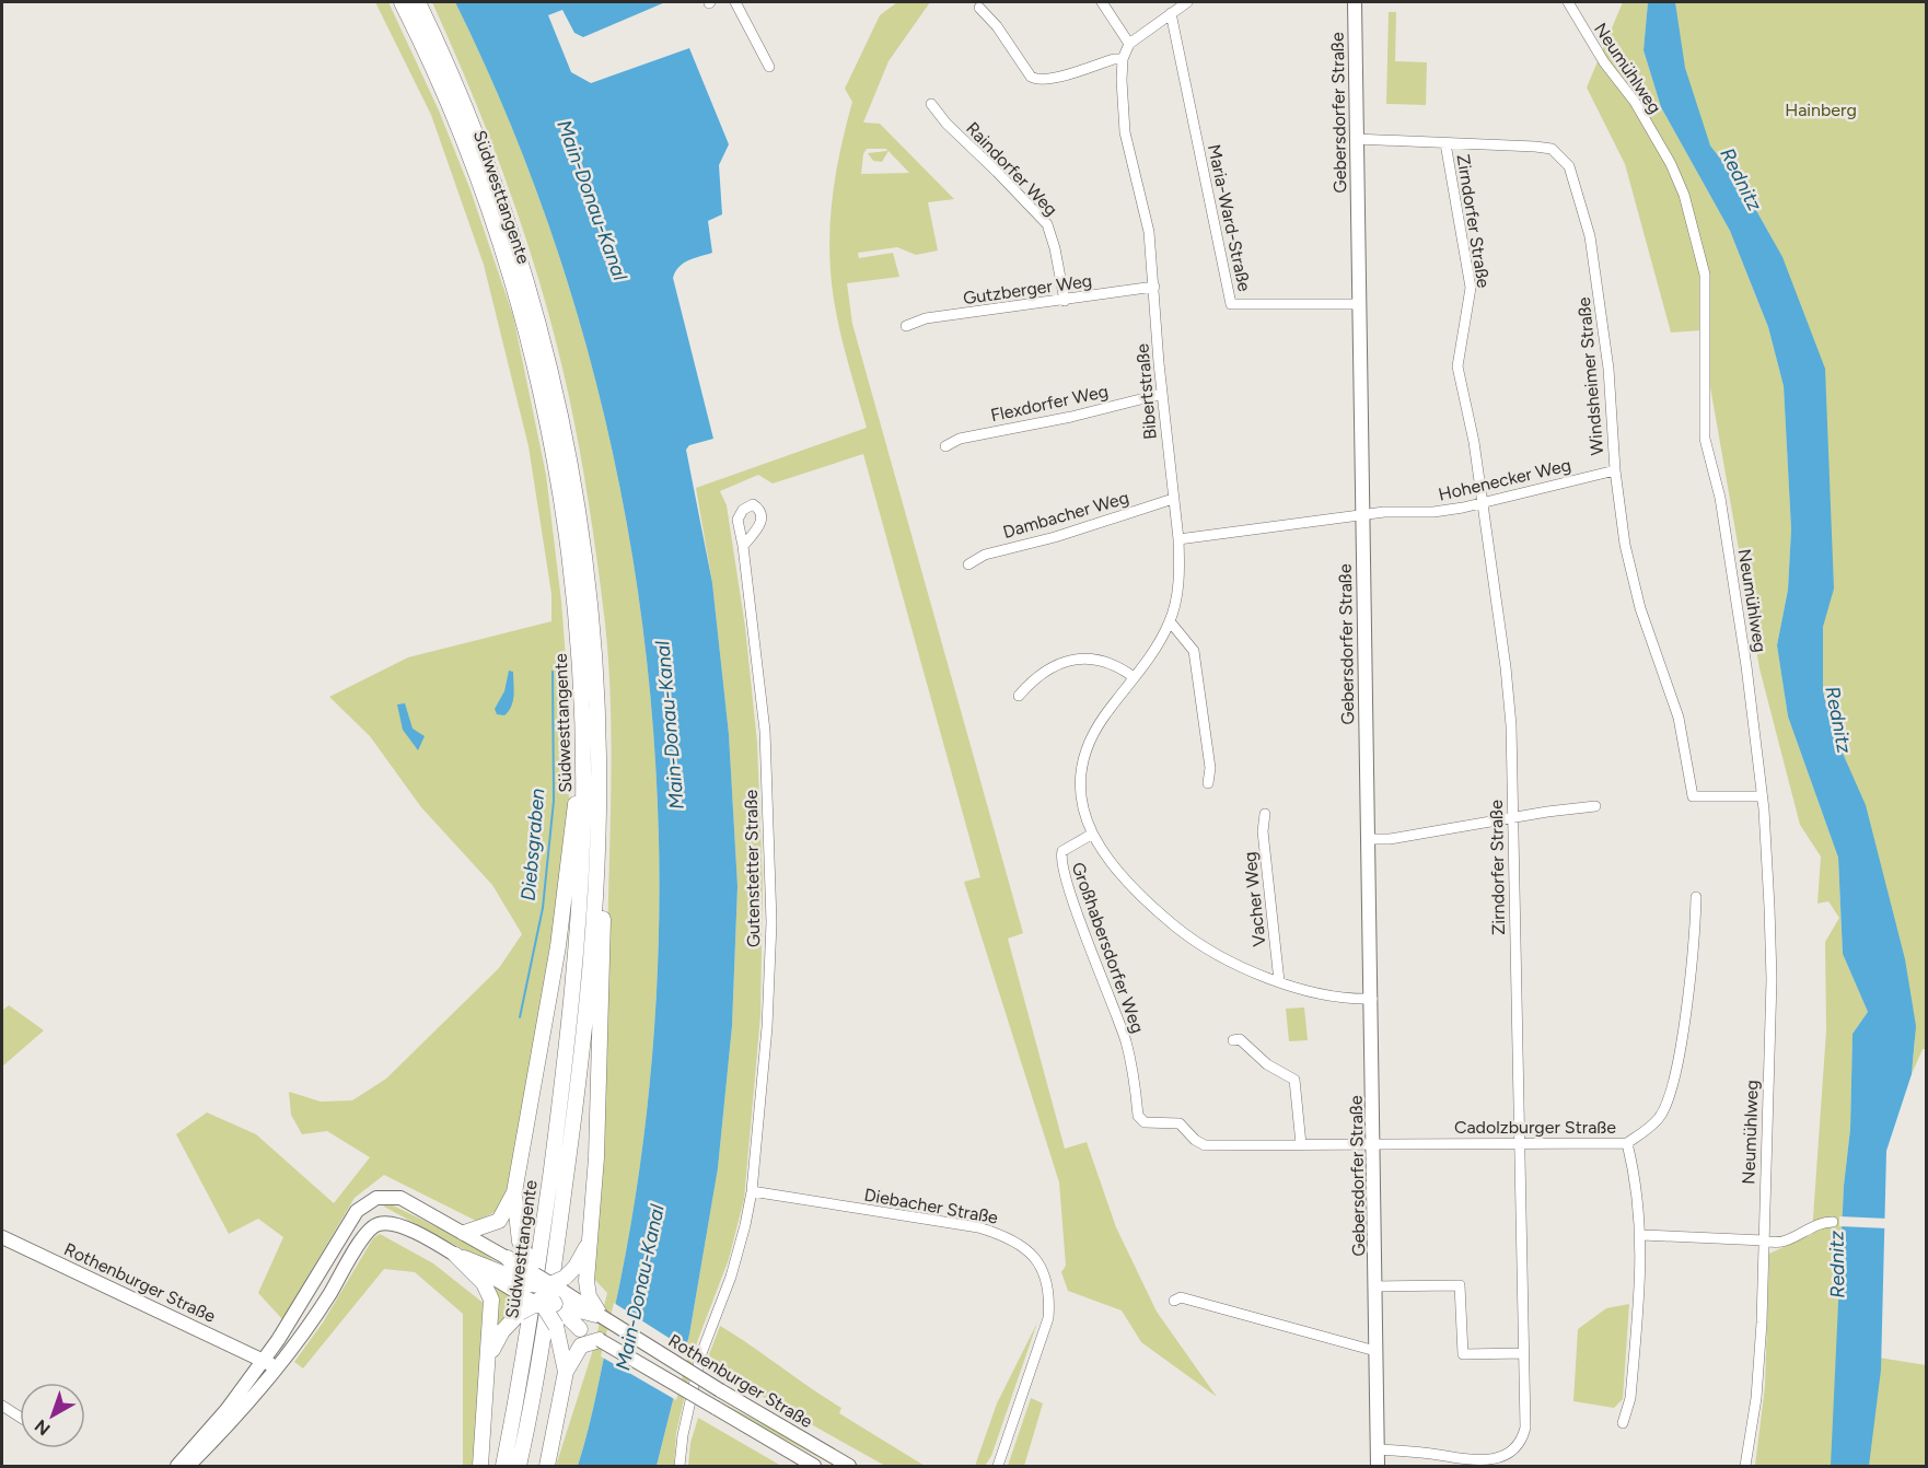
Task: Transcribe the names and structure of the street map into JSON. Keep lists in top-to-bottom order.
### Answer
{
  "streets": {
    "highway": ["Südwesttangente"],
    "main road": ["Gebersdorfer Straße", "Rothenburger Straße"],
    "street": [
      "Neumühlweg",
      "Raindorfer Weg",
      "Maria-Ward-Straße",
      "Zirndorfer Straße",
      "Gutzberger Weg",
      "Windsheimer Straße",
      "Bibertstraße",
      "Flexdorfer Weg",
      "Hohenecker Weg",
      "Dambacher Weg",
      "Gutenstetter Straße",
      "Vacher Weg",
      "Großhabersdorfer Weg",
      "Cadolzburger Straße",
      "Diebacher Straße"
    ]
  },
  "crossings": [
    ["Neumühlweg", "Windsheimer Straße"],
    ["Gebersdorfer Straße", "Maria-Ward-Straße"],
    ["Gebersdorfer Straße", "Zirndorfer Straße"],
    ["Gebersdorfer Straße", "Windsheimer Straße"],
    ["Gebersdorfer Straße", "Hohenecker Weg"],
    ["Gebersdorfer Straße", "Großhabersdorfer Weg"],
    ["Gebersdorfer Straße", "Cadolzburger Straße"],
    ["Raindorfer Weg", "Gutzberger Weg"],
    ["Zirndorfer Straße", "Windsheimer Straße"],
    ["Zirndorfer Straße", "Hohenecker Weg"],
    ["Zirndorfer Straße", "Cadolzburger Straße"],
    ["Gutzberger Weg", "Bibertstraße"],
    ["Windsheimer Straße", "Hohenecker Weg"],
    ["Bibertstraße", "Flexdorfer Weg"],
    ["Bibertstraße", "Dambacher Weg"],
    ["Bibertstraße", "Großhabersdorfer Weg"],
    ["Gutenstetter Straße", "Diebacher Straße"],
    ["Großhabersdorfer Weg", "Cadolzburger Straße"]
  ],
  "water": ["Rednitz", "Main-Donau-Kanal", "Diebsgraben"],
  "parks": ["Hainberg"],
  "north": "bottom left"
}
